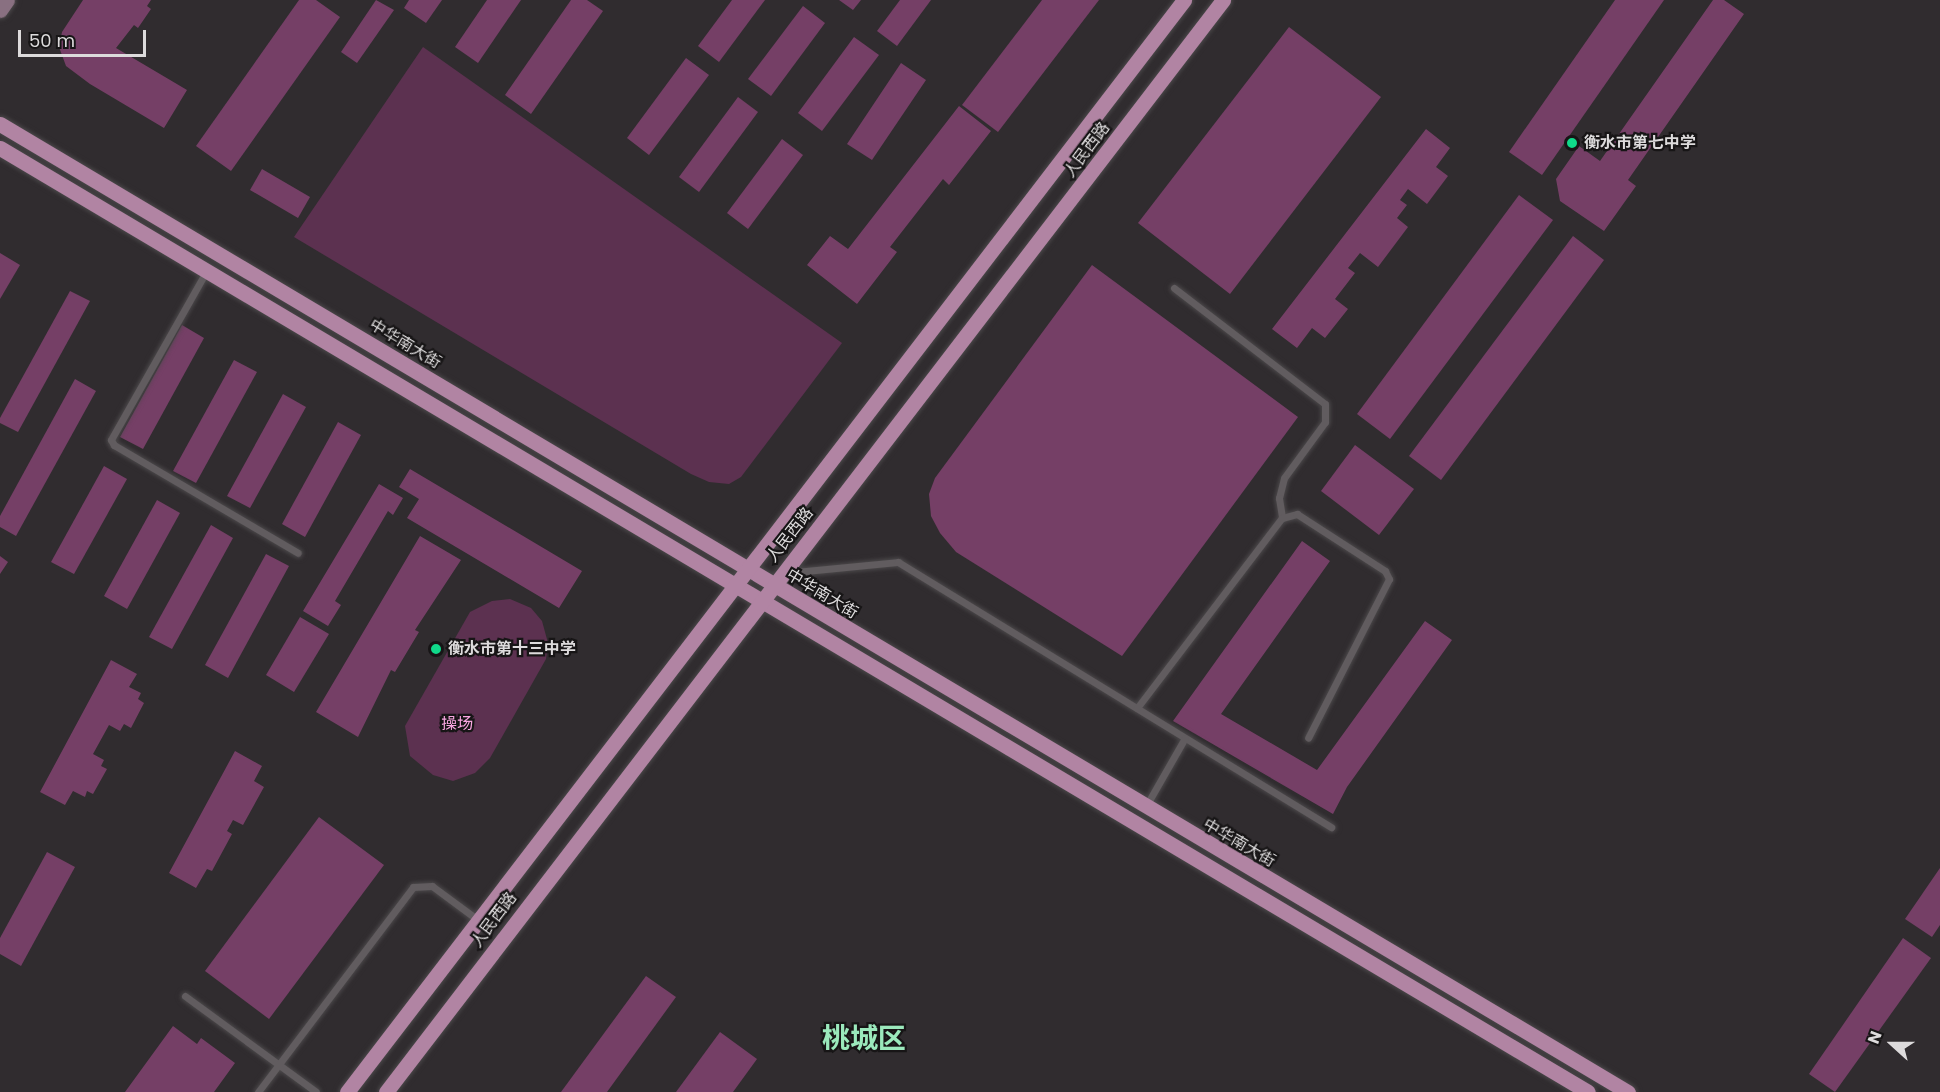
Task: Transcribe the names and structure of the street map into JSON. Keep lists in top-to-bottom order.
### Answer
{
  "streets": {
    "main road": ["人民西路", "中华南大街"]
  },
  "crossings": [
    ["人民西路", "中华南大街"]
  ],
  "districts": ["桃城区"],
  "parks": ["操场"],
  "places": ["衡水市第七中学", "衡水市第十三中学"],
  "scale_bar": "50 m",
  "north": "left"
}
